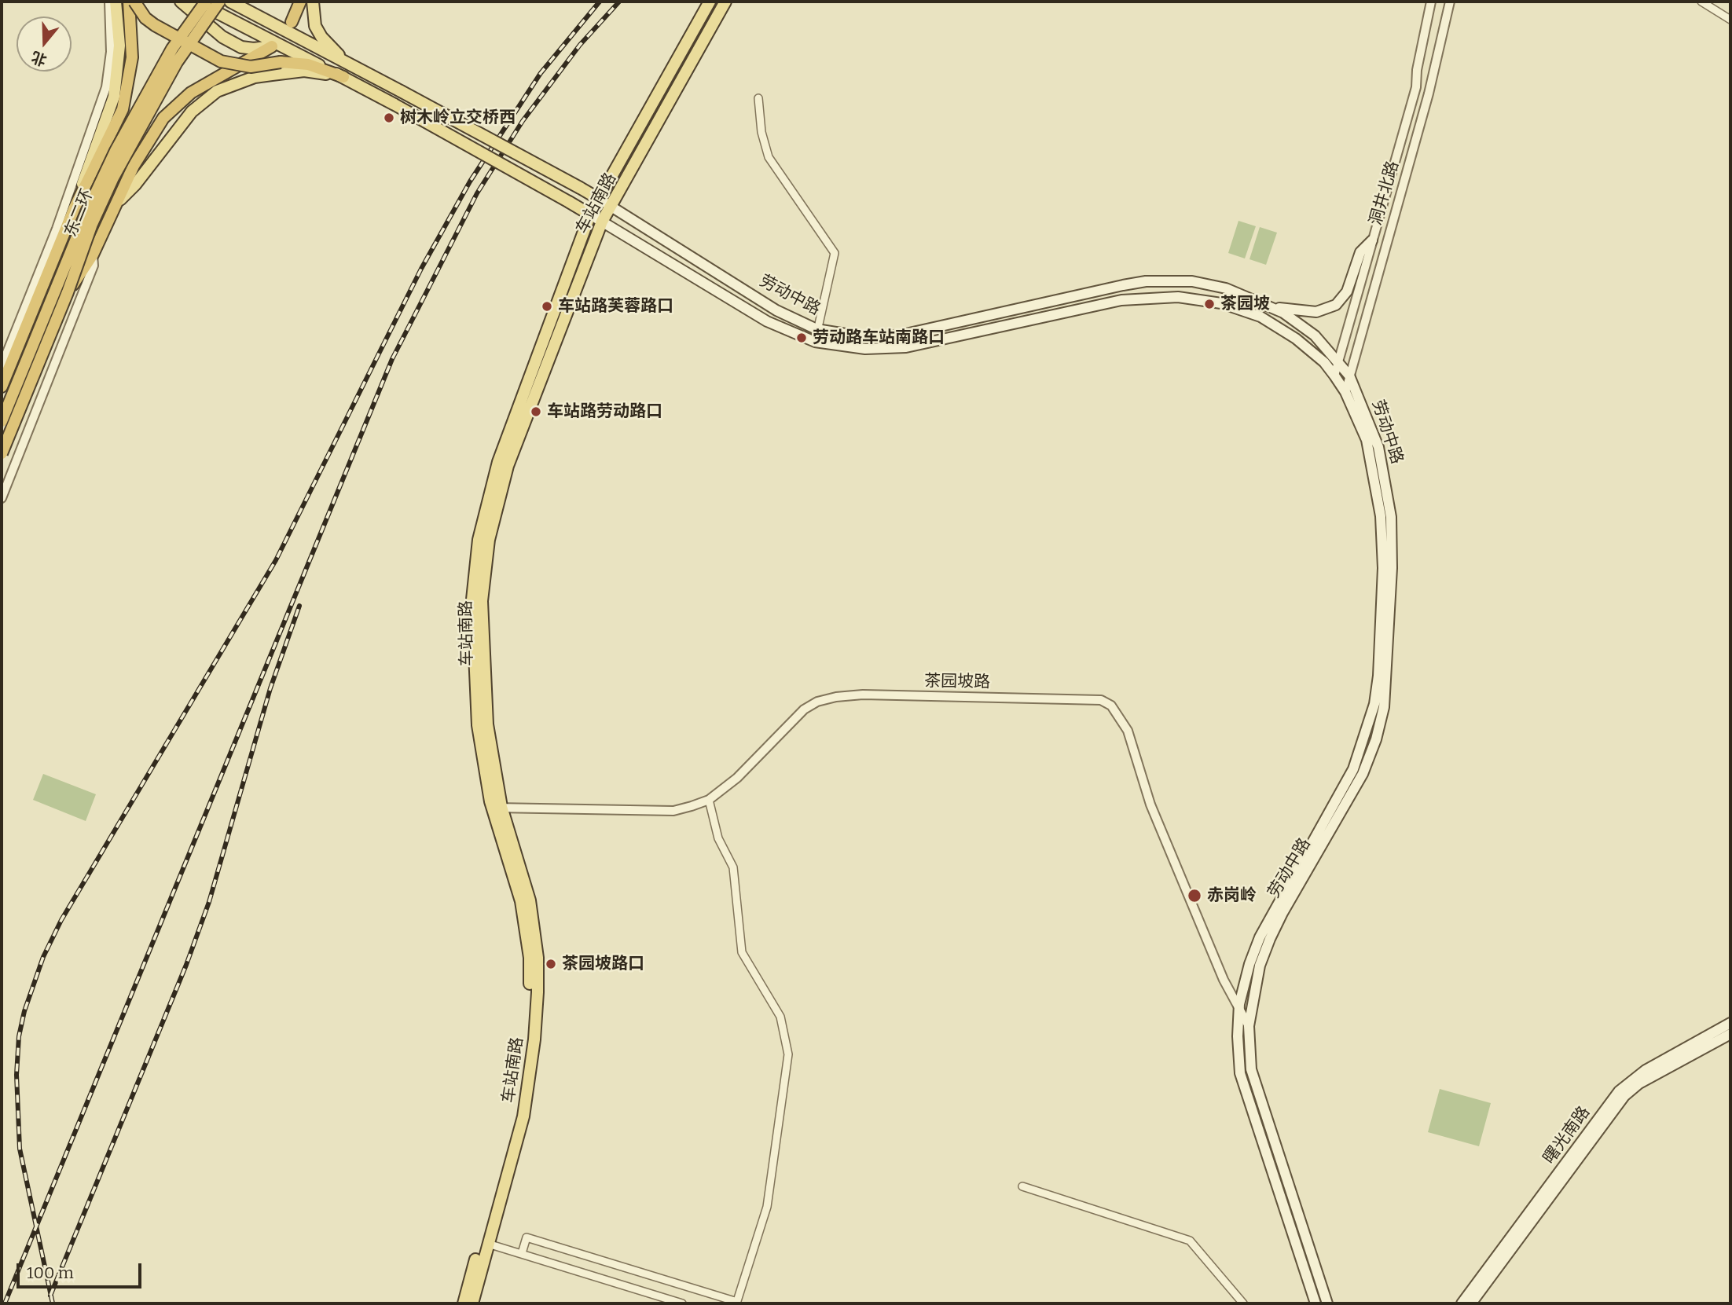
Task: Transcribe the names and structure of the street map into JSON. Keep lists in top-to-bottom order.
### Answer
{
  "streets": {
    "highway": ["东二环"],
    "main road": ["车站南路", "劳动中路", "曙光南路"],
    "street": ["洞井北路", "茶园坡路"]
  },
  "crossings": [
    ["洞井北路", "劳动中路"],
    ["车站南路", "劳动中路"],
    ["车站南路", "茶园坡路"],
    ["劳动中路", "茶园坡路"]
  ],
  "places": [
    "树木岭立交桥西",
    "茶园坡",
    "车站路芙蓉路口",
    "劳动路车站南路口",
    "车站路劳动路口",
    "赤岗岭",
    "茶园坡路口"
  ],
  "scale_bar": "100 m",
  "north": "bottom"
}
